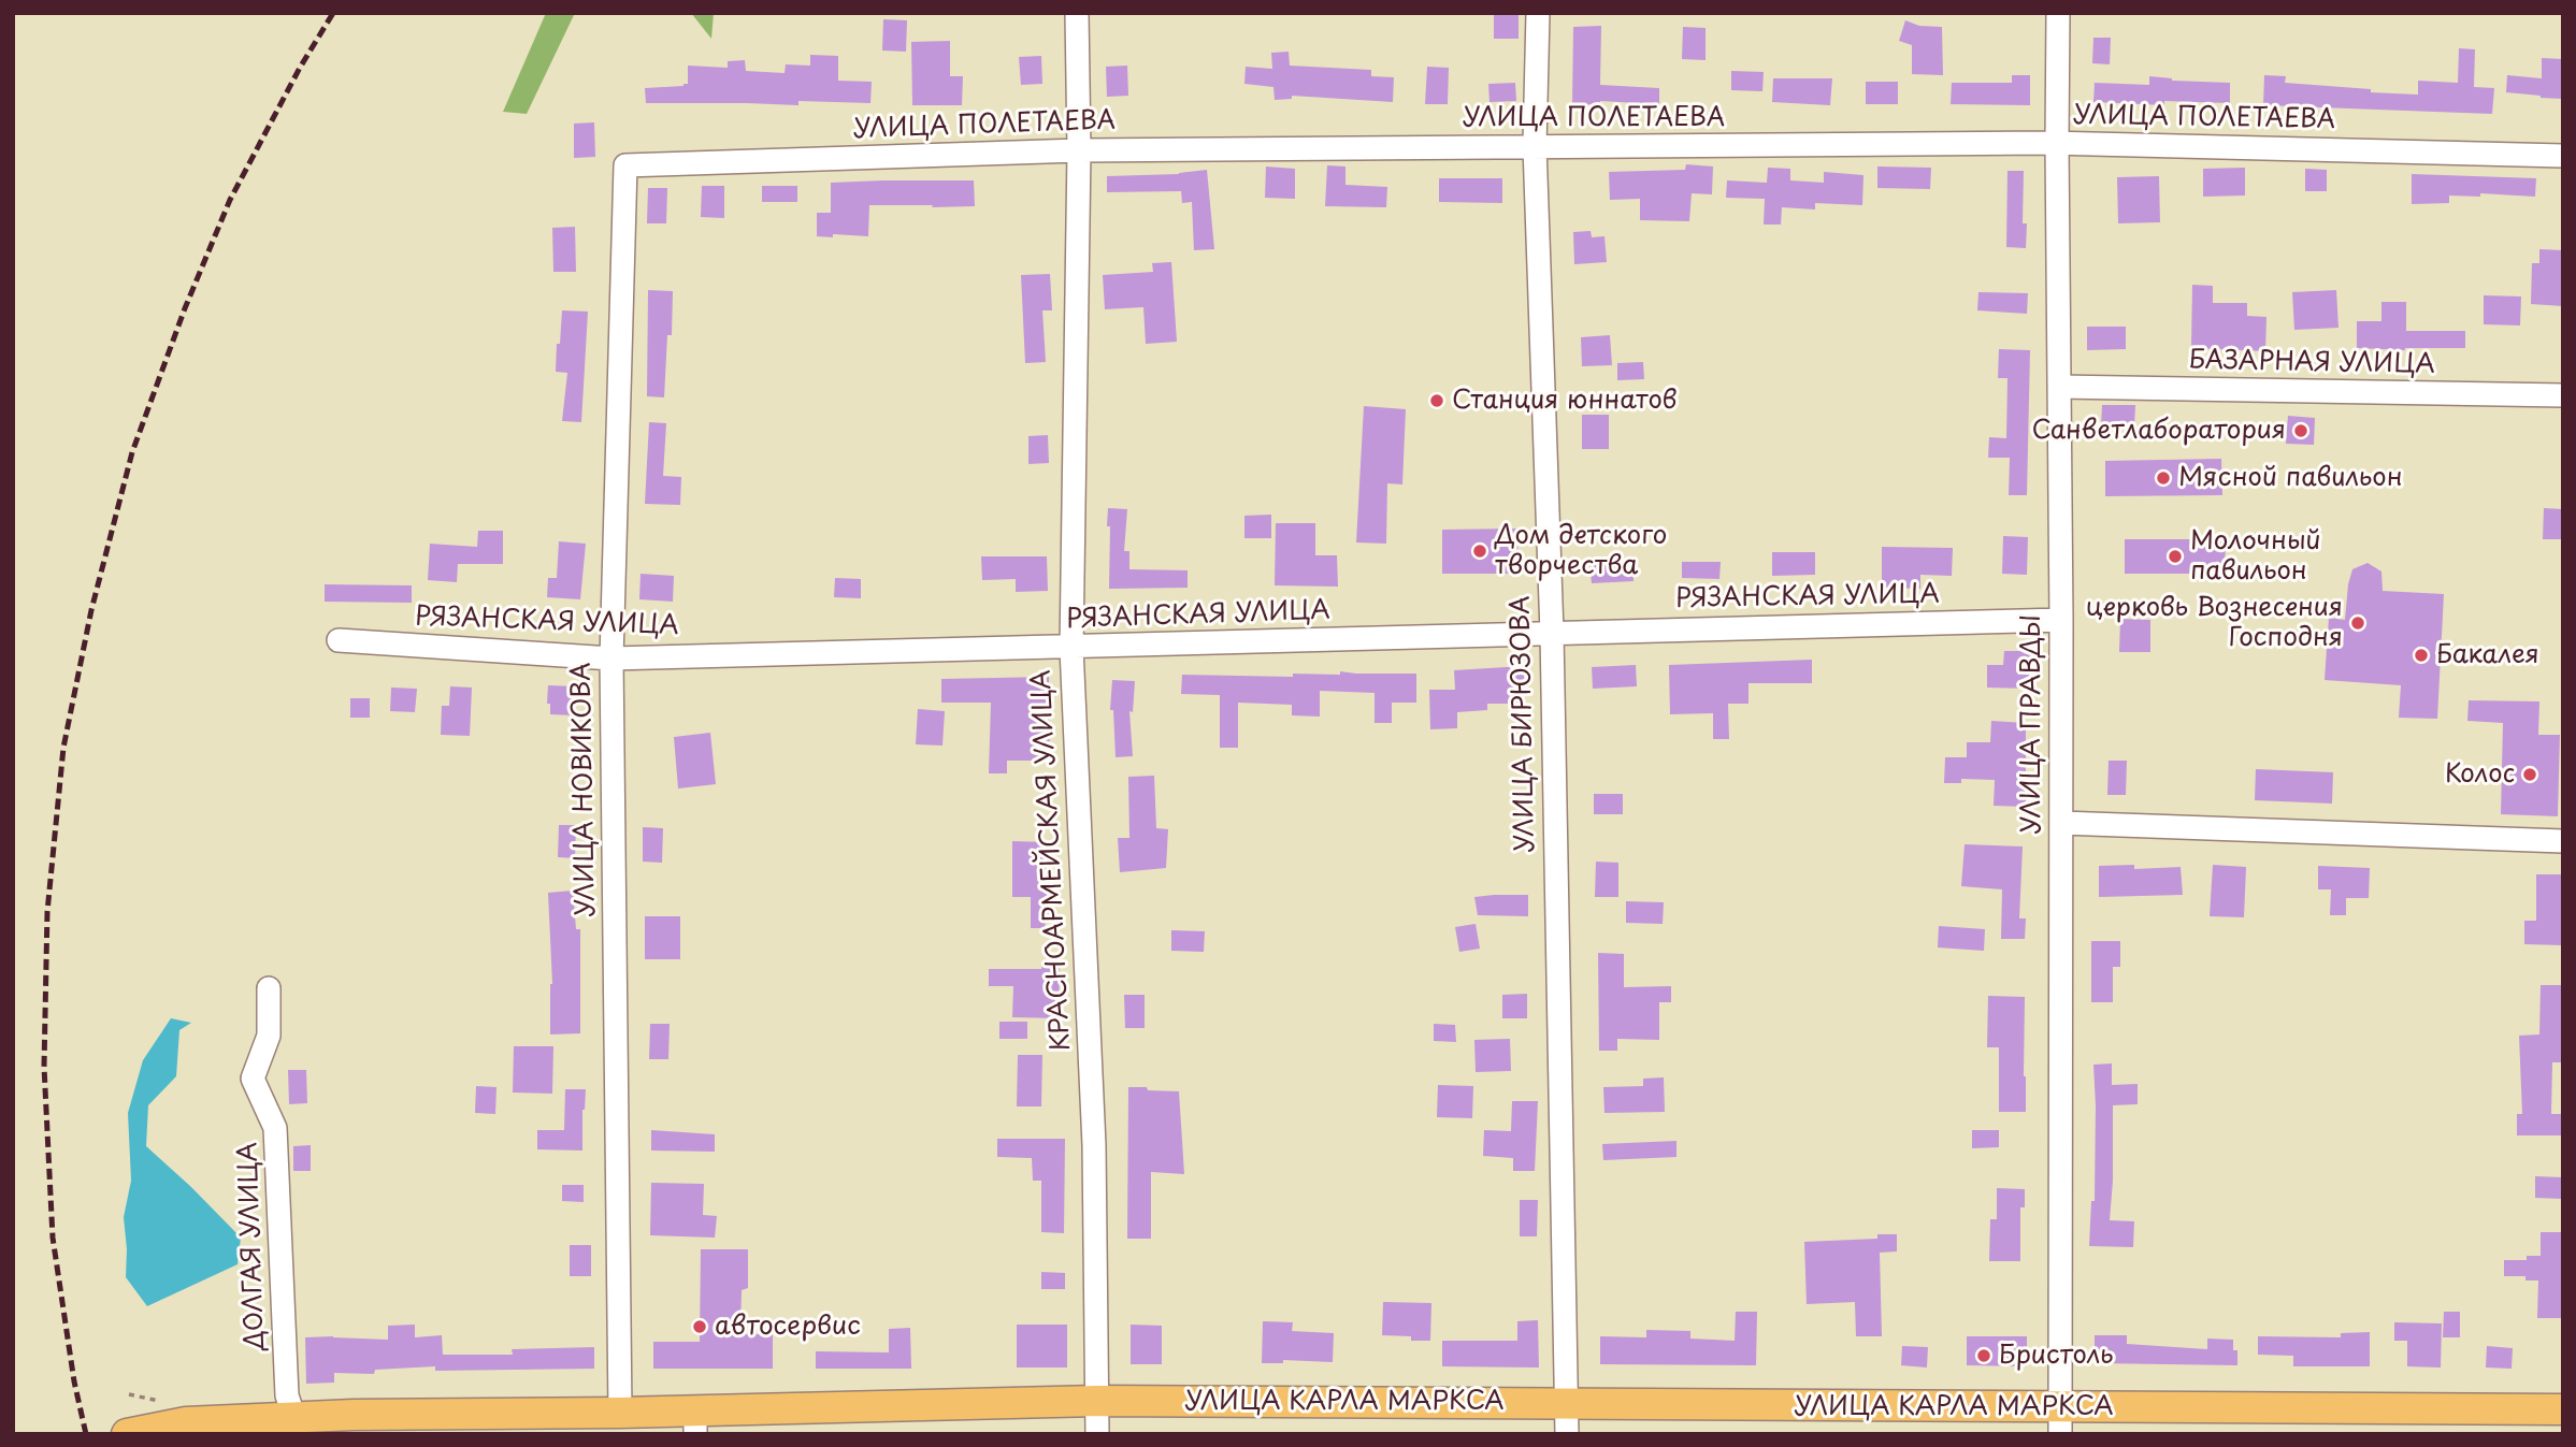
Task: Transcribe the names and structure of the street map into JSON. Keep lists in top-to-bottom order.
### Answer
{
  "streets": {
    "main road": ["УЛИЦА КАРЛА МАРКСА"],
    "street": [
      "УЛИЦА ПОЛЕТАЕВА",
      "БАЗАРНАЯ УЛИЦА",
      "РЯЗАНСКАЯ УЛИЦА",
      "УЛИЦА БИРЮЗОВА",
      "УЛИЦА ПРАВДЫ",
      "УЛИЦА НОВИКОВА",
      "КРАСНОАРМЕЙСКАЯ УЛИЦА",
      "ДОЛГАЯ УЛИЦА"
    ]
  },
  "crossings": [
    ["УЛИЦА ПОЛЕТАЕВА", "УЛИЦА БИРЮЗОВА"],
    ["УЛИЦА ПОЛЕТАЕВА", "УЛИЦА ПРАВДЫ"],
    ["УЛИЦА ПОЛЕТАЕВА", "УЛИЦА НОВИКОВА"],
    ["УЛИЦА ПОЛЕТАЕВА", "КРАСНОАРМЕЙСКАЯ УЛИЦА"],
    ["БАЗАРНАЯ УЛИЦА", "УЛИЦА ПРАВДЫ"],
    ["РЯЗАНСКАЯ УЛИЦА", "УЛИЦА БИРЮЗОВА"],
    ["РЯЗАНСКАЯ УЛИЦА", "УЛИЦА ПРАВДЫ"],
    ["РЯЗАНСКАЯ УЛИЦА", "УЛИЦА НОВИКОВА"],
    ["РЯЗАНСКАЯ УЛИЦА", "КРАСНОАРМЕЙСКАЯ УЛИЦА"],
    ["УЛИЦА БИРЮЗОВА", "УЛИЦА КАРЛА МАРКСА"],
    ["УЛИЦА ПРАВДЫ", "УЛИЦА КАРЛА МАРКСА"],
    ["УЛИЦА НОВИКОВА", "УЛИЦА КАРЛА МАРКСА"],
    ["КРАСНОАРМЕЙСКАЯ УЛИЦА", "УЛИЦА КАРЛА МАРКСА"],
    ["ДОЛГАЯ УЛИЦА", "УЛИЦА КАРЛА МАРКСА"]
  ],
  "places": [
    "Станция юннатов",
    "Санветлаборатория",
    "Мясной павильон",
    "Дом детского творчества",
    "Молочный павильон",
    "церковь Вознесения Господня",
    "Бакалея",
    "Колос",
    "автосервис",
    "Бристоль"
  ]
}
